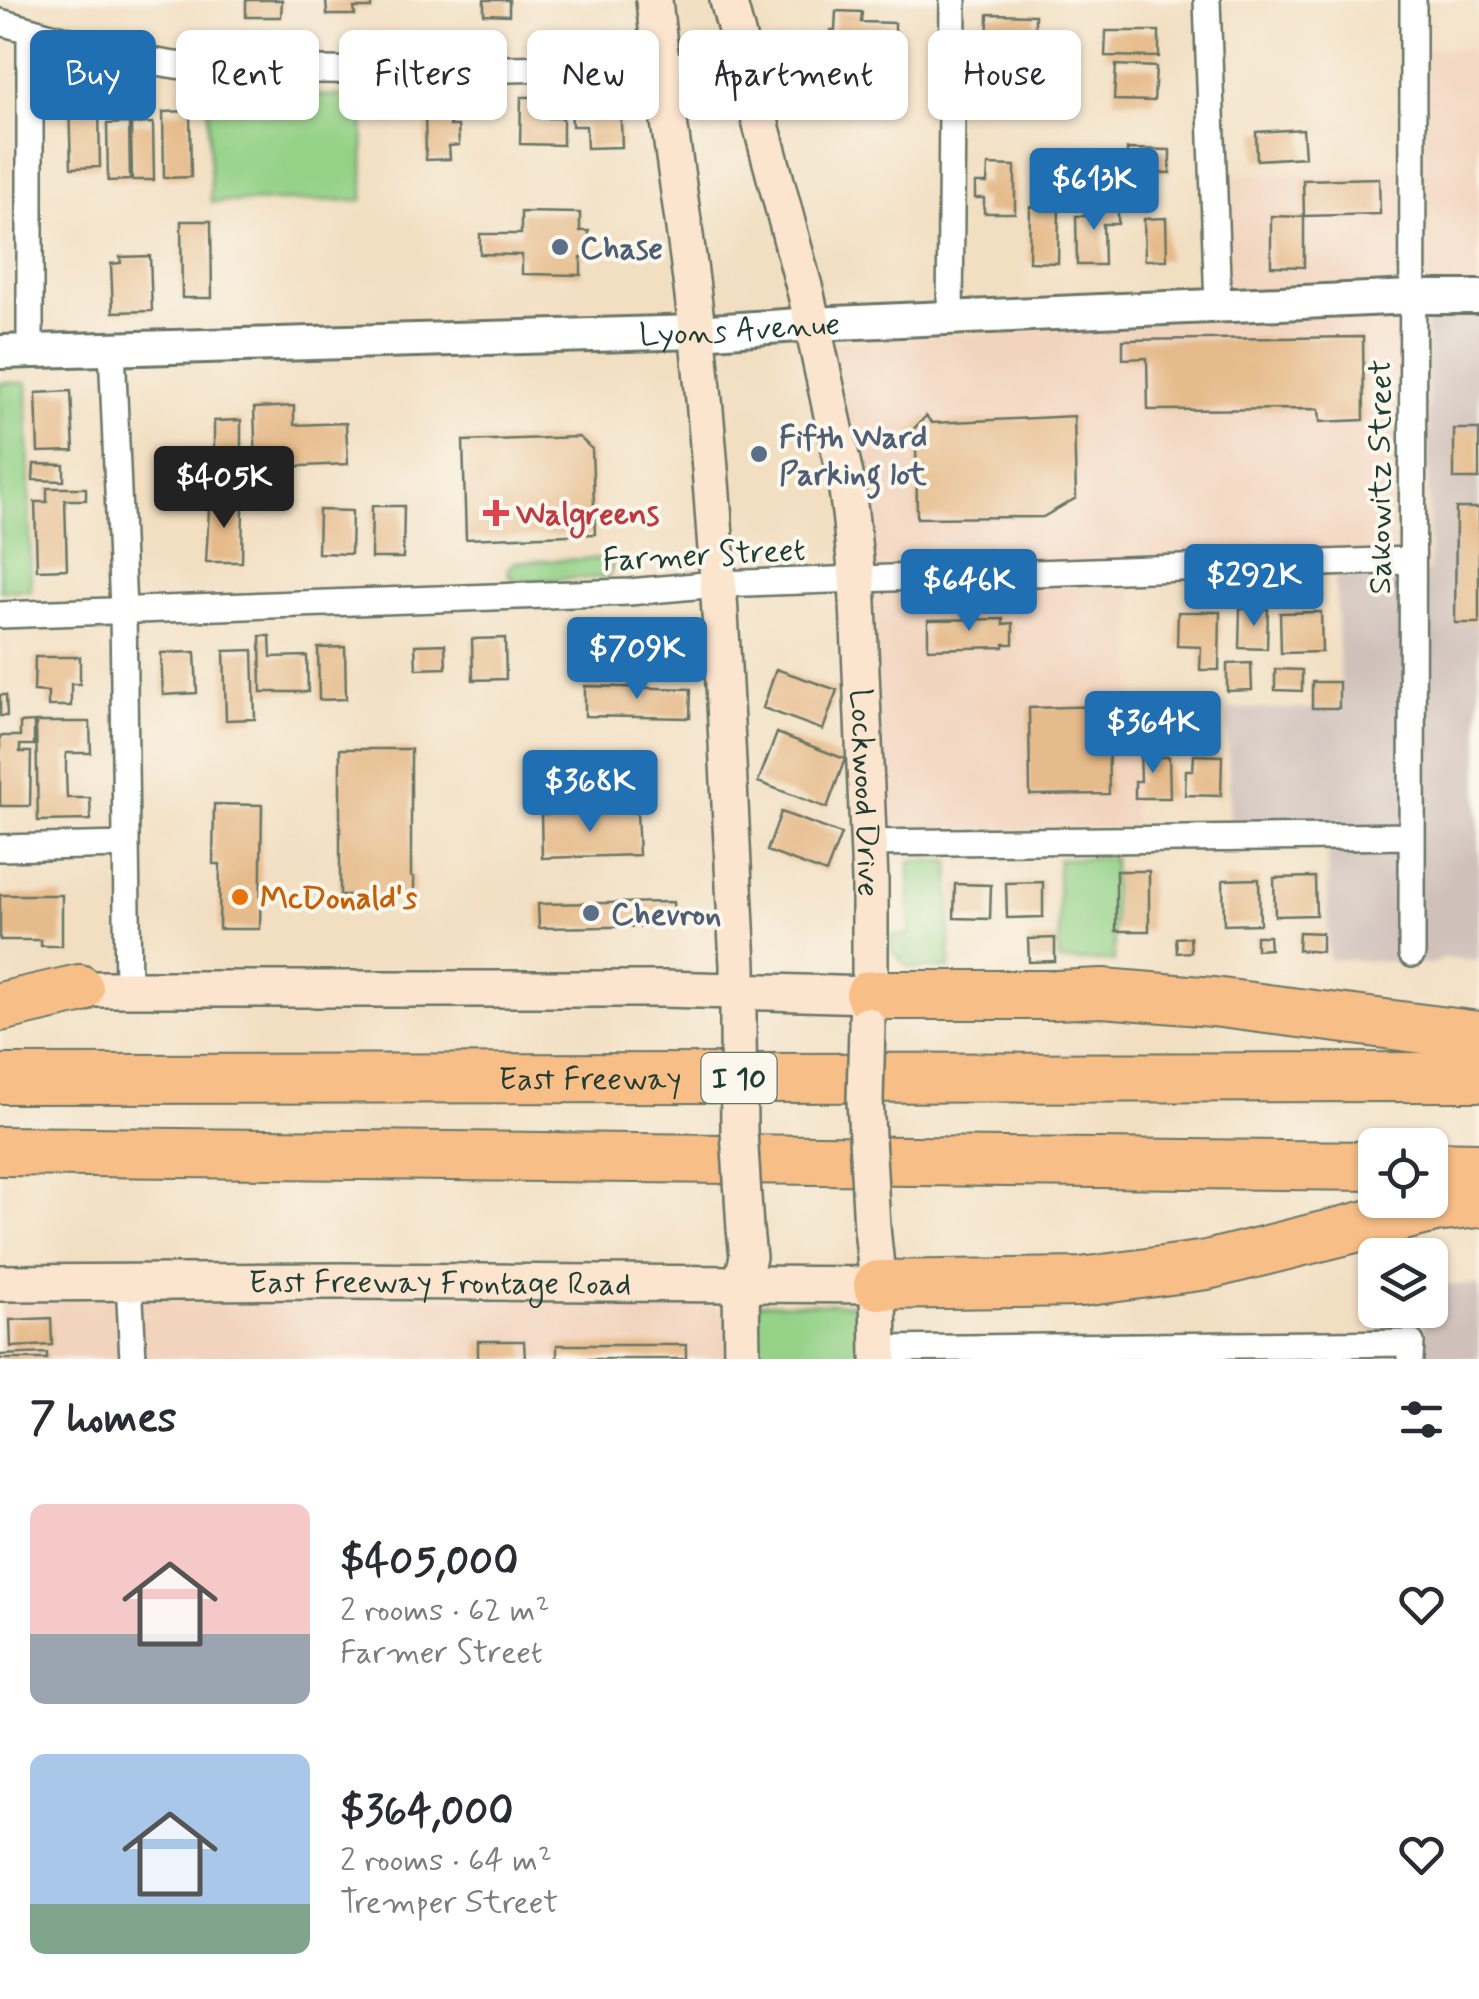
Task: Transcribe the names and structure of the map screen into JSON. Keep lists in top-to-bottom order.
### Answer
{
  "streets": {
    "highway": ["East Freeway", "I 10"],
    "main road": ["Lockwood Drive", "East Freeway Frontage Road"],
    "street": ["Lyons Avenue", "Sakowitz Street", "Farmer Street"]
  },
  "crossings": [
    ["Lyons Avenue", "Sakowitz Street"],
    ["Lyons Avenue", "Lockwood Drive"],
    ["Sakowitz Street", "Farmer Street"],
    ["Farmer Street", "Lockwood Drive"],
    ["Lockwood Drive", "East Freeway Frontage Road"]
  ],
  "places": {
    "other": [
      "Chase",
      "Fifth Ward Parking lot",
      "McDonald's",
      "Chevron"
    ],
    "health": ["Walgreens"]
  },
  "page": {
    "chip": [
      "Buy",
      "Rent",
      "Filters",
      "New",
      "Apartment",
      "House"
    ],
    "price": [
      "$613K",
      "$405K",
      "$292K",
      "$646K",
      "$709K",
      "$364K",
      "$368K"
    ],
    "heading": "7 homes",
    "list": [
      {
        "name": "$405,000",
        "note": "2 rooms · 62 m² · Farmer Street"
      },
      {
        "name": "$364,000",
        "note": "2 rooms · 64 m² · Tremper Street"
      }
    ]
  }
}
